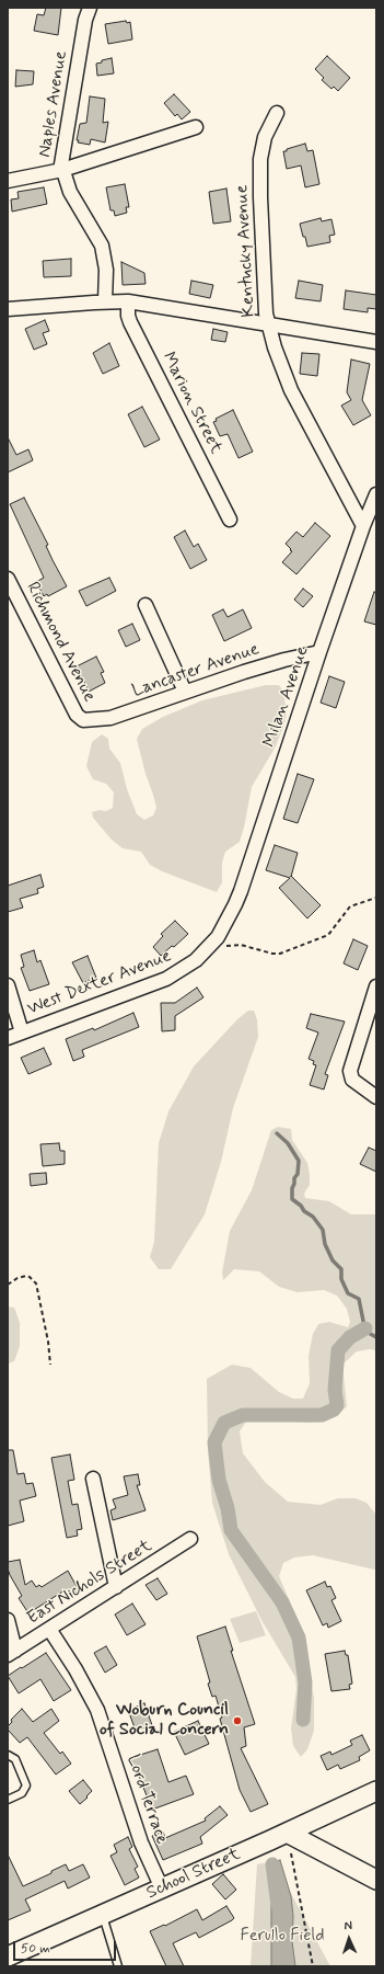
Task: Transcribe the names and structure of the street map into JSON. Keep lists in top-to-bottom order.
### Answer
{
  "streets": {
    "main road": ["School Street"],
    "street": [
      "Naples Avenue",
      "Kentucky Avenue",
      "Marion Street",
      "Richmond Avenue",
      "Lancaster Avenue",
      "Milan Avenue",
      "West Dexter Avenue",
      "East Nichols Street",
      "Lord Terrace"
    ]
  },
  "crossings": [
    ["Kentucky Avenue", "Milan Avenue"],
    ["Richmond Avenue", "Lancaster Avenue"],
    ["Lancaster Avenue", "Milan Avenue"],
    ["Milan Avenue", "West Dexter Avenue"],
    ["East Nichols Street", "Lord Terrace"],
    ["Lord Terrace", "School Street"]
  ],
  "parks": ["Ferullo Field"],
  "places": ["Woburn Council of Social Concern"],
  "scale_bar": "50 m",
  "north": "top"
}
